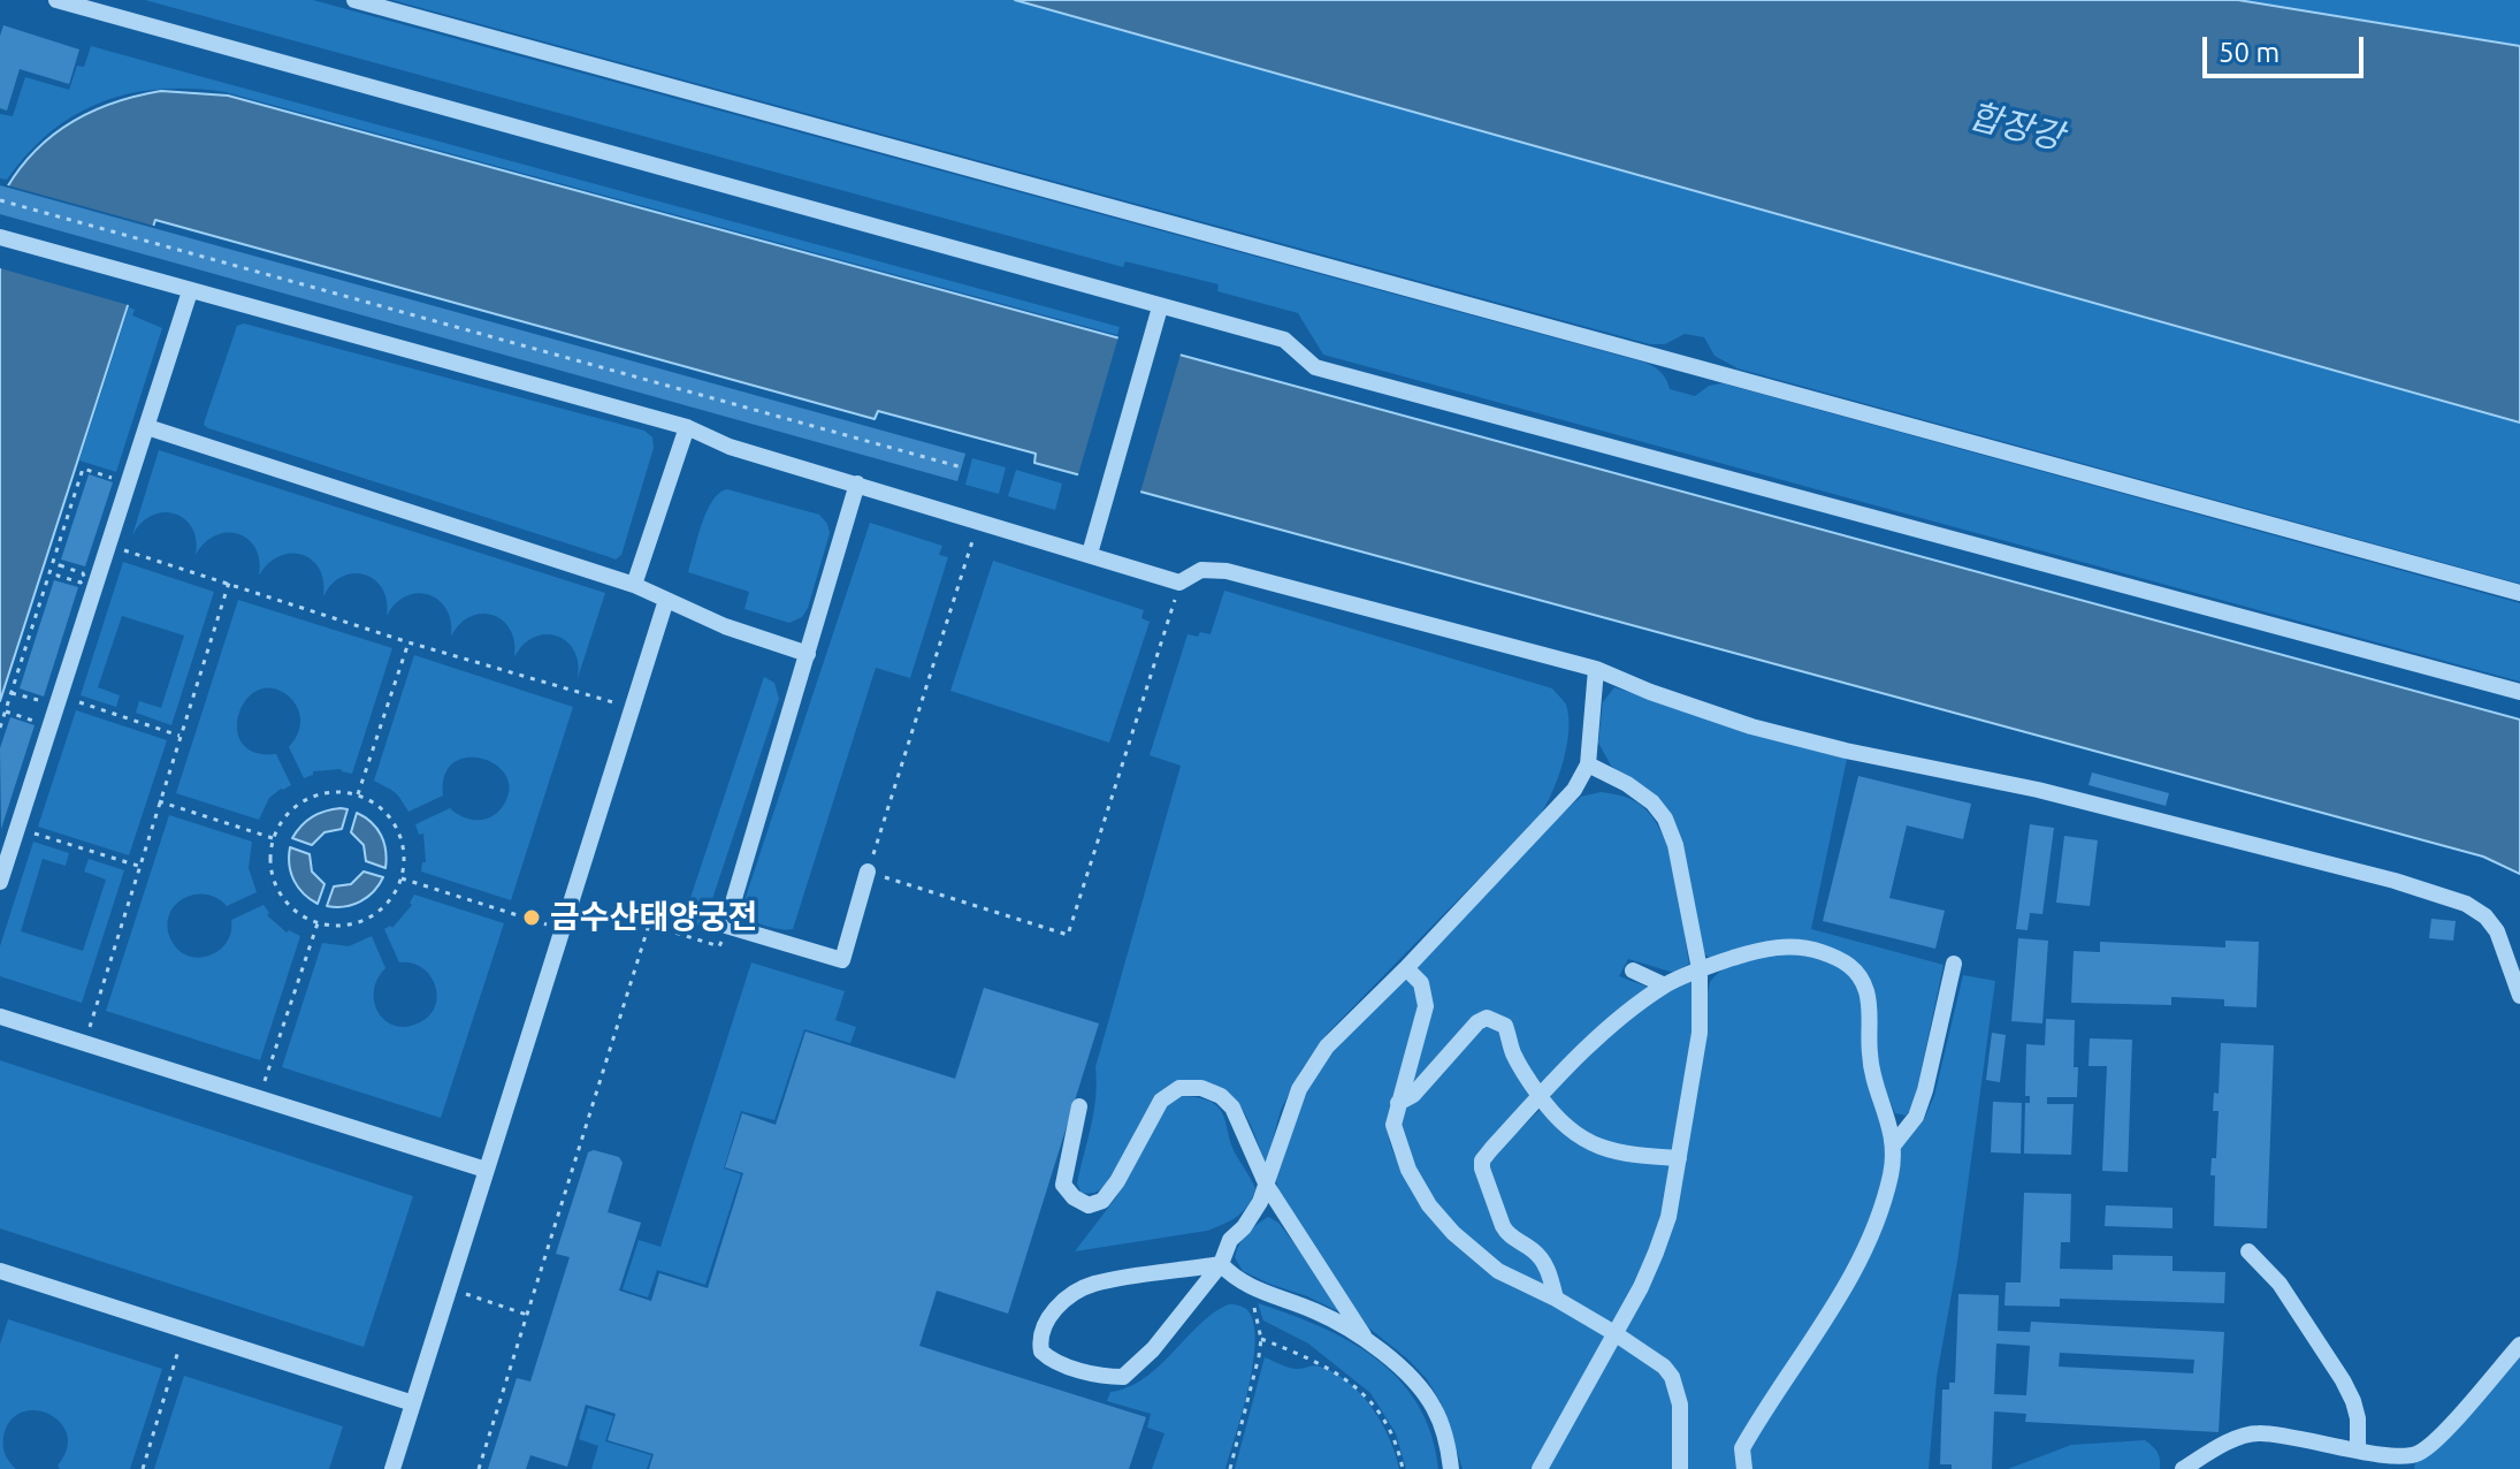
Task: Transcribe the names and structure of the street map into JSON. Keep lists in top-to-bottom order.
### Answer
{
  "water": ["합장강"],
  "places": ["금수산태양궁전"],
  "scale_bar": "50 m"
}
